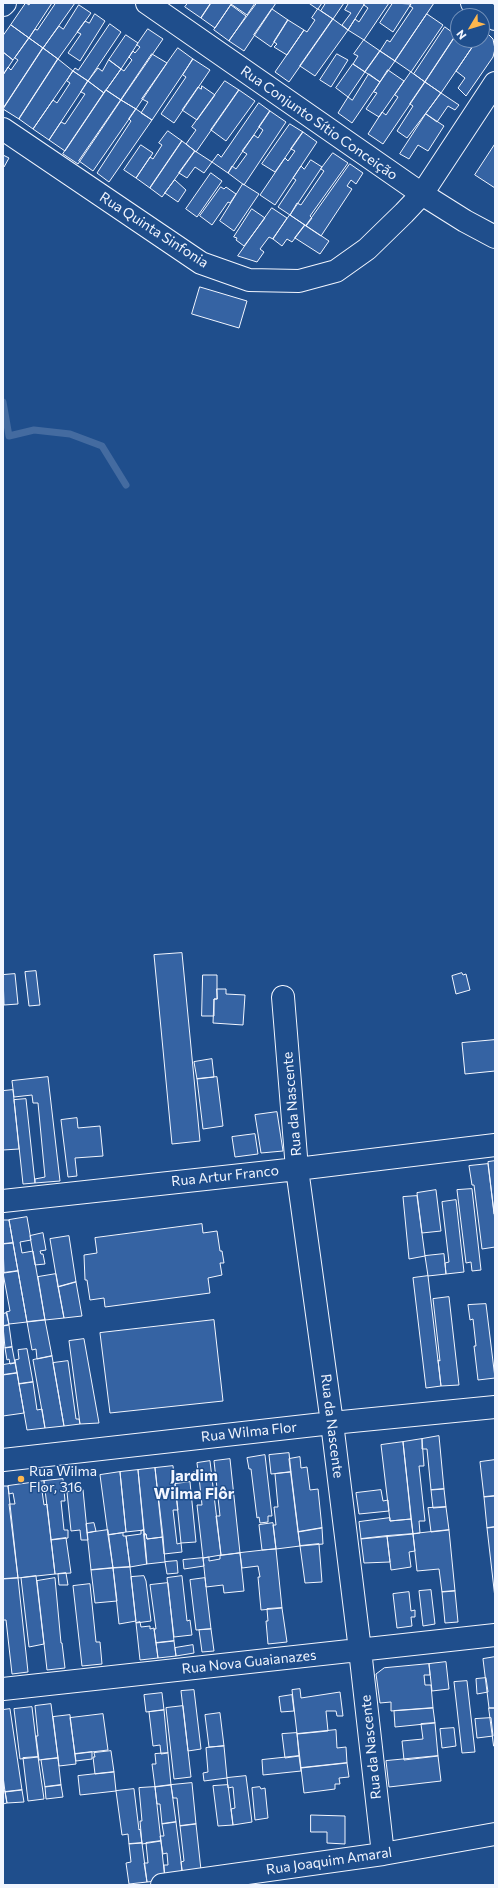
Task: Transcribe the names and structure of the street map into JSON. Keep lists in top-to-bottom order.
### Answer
{
  "streets": {
    "street": [
      "Rua Conjunto Sítio Conceição",
      "Rua Quinta Sinfonia",
      "Rua da Nascente",
      "Rua Artur Franco",
      "Rua Wilma Flor",
      "Rua Nova Guaianazes",
      "Rua Joaquim Amaral"
    ]
  },
  "crossings": [
    ["Rua Conjunto Sítio Conceição", "Rua Quinta Sinfonia"],
    ["Rua da Nascente", "Rua Artur Franco"],
    ["Rua da Nascente", "Rua Wilma Flor"],
    ["Rua da Nascente", "Rua Nova Guaianazes"],
    ["Rua da Nascente", "Rua Joaquim Amaral"]
  ],
  "districts": ["Jardim Wilma Flôr"],
  "places": ["Rua Wilma Flor, 316"],
  "north": "bottom left"
}
